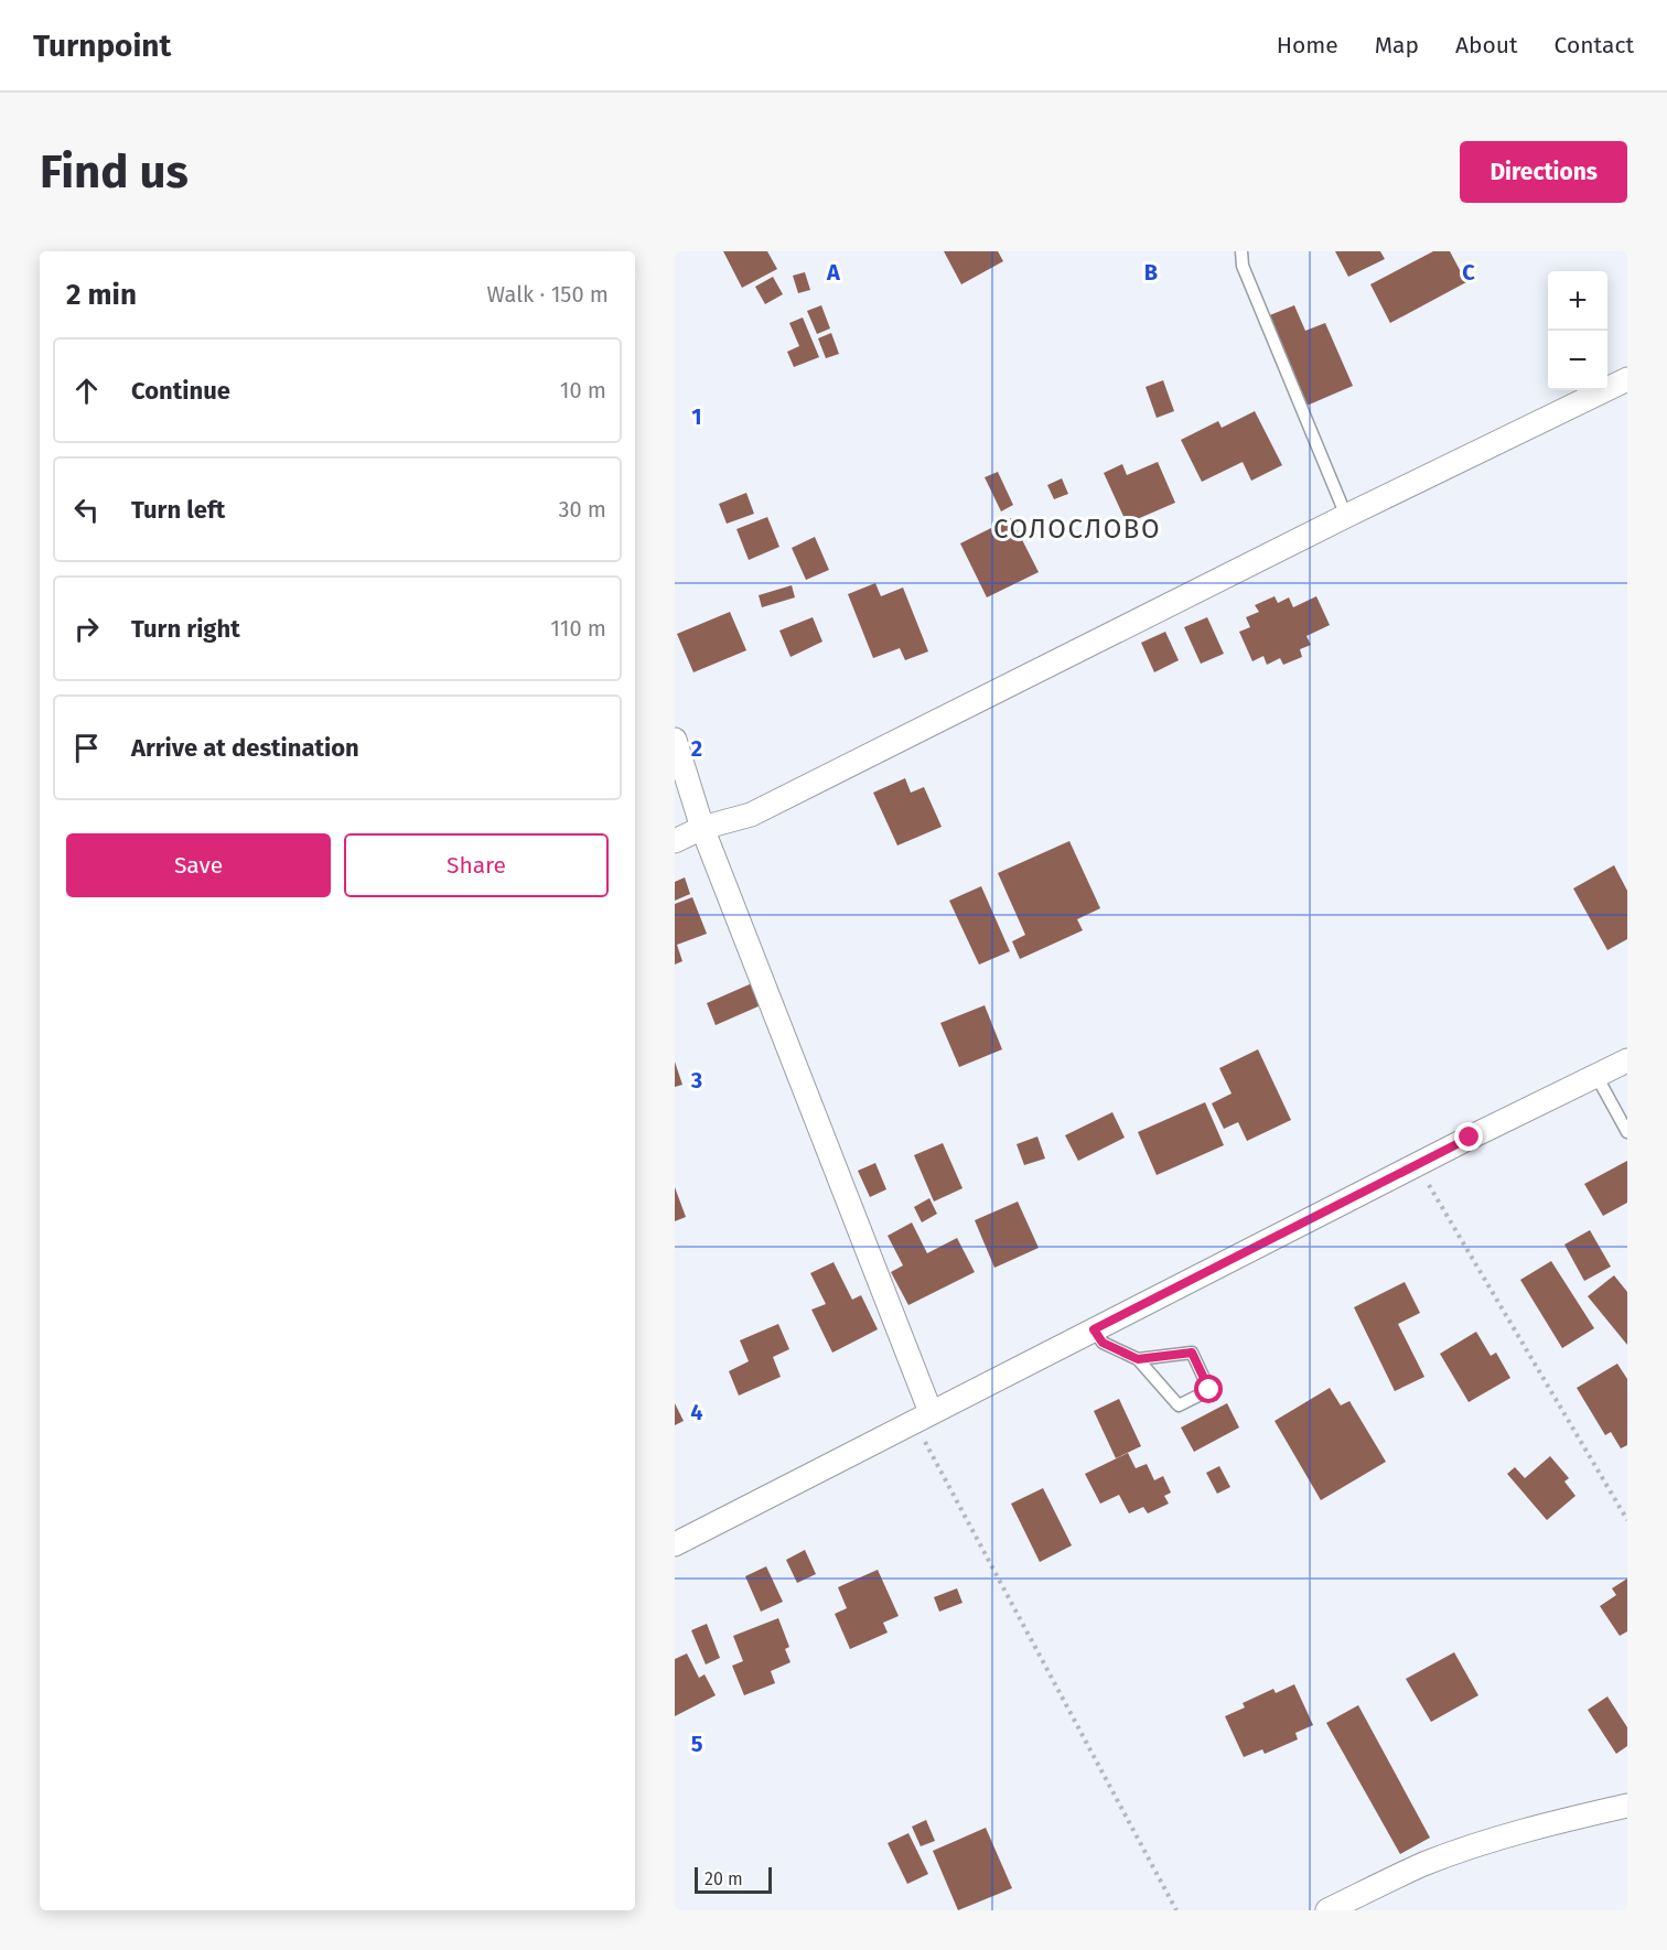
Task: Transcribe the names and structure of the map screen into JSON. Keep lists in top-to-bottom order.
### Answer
{
  "districts": ["СОЛОСЛОВО"],
  "scale_bar": "20 m",
  "page": {
    "header": "Turnpoint",
    "nav": [
      "Home",
      "Map",
      "About",
      "Contact"
    ],
    "buttons": [
      "Directions",
      ["Save", "Share"]
    ],
    "title": "Find us",
    "heading": ["2 min", "Walk · 150 m"],
    "map_buttons": ["+", "−"],
    "list": [
      ["Continue", "10 m"],
      ["Turn left", "30 m"],
      ["Turn right", "110 m"],
      "Arrive at destination"
    ],
    "scale": "20 m"
  },
  "grid": {
    "columns": ["A", "B", "C"],
    "rows": [
      "1",
      "2",
      "3",
      "4",
      "5"
    ]
  }
}
